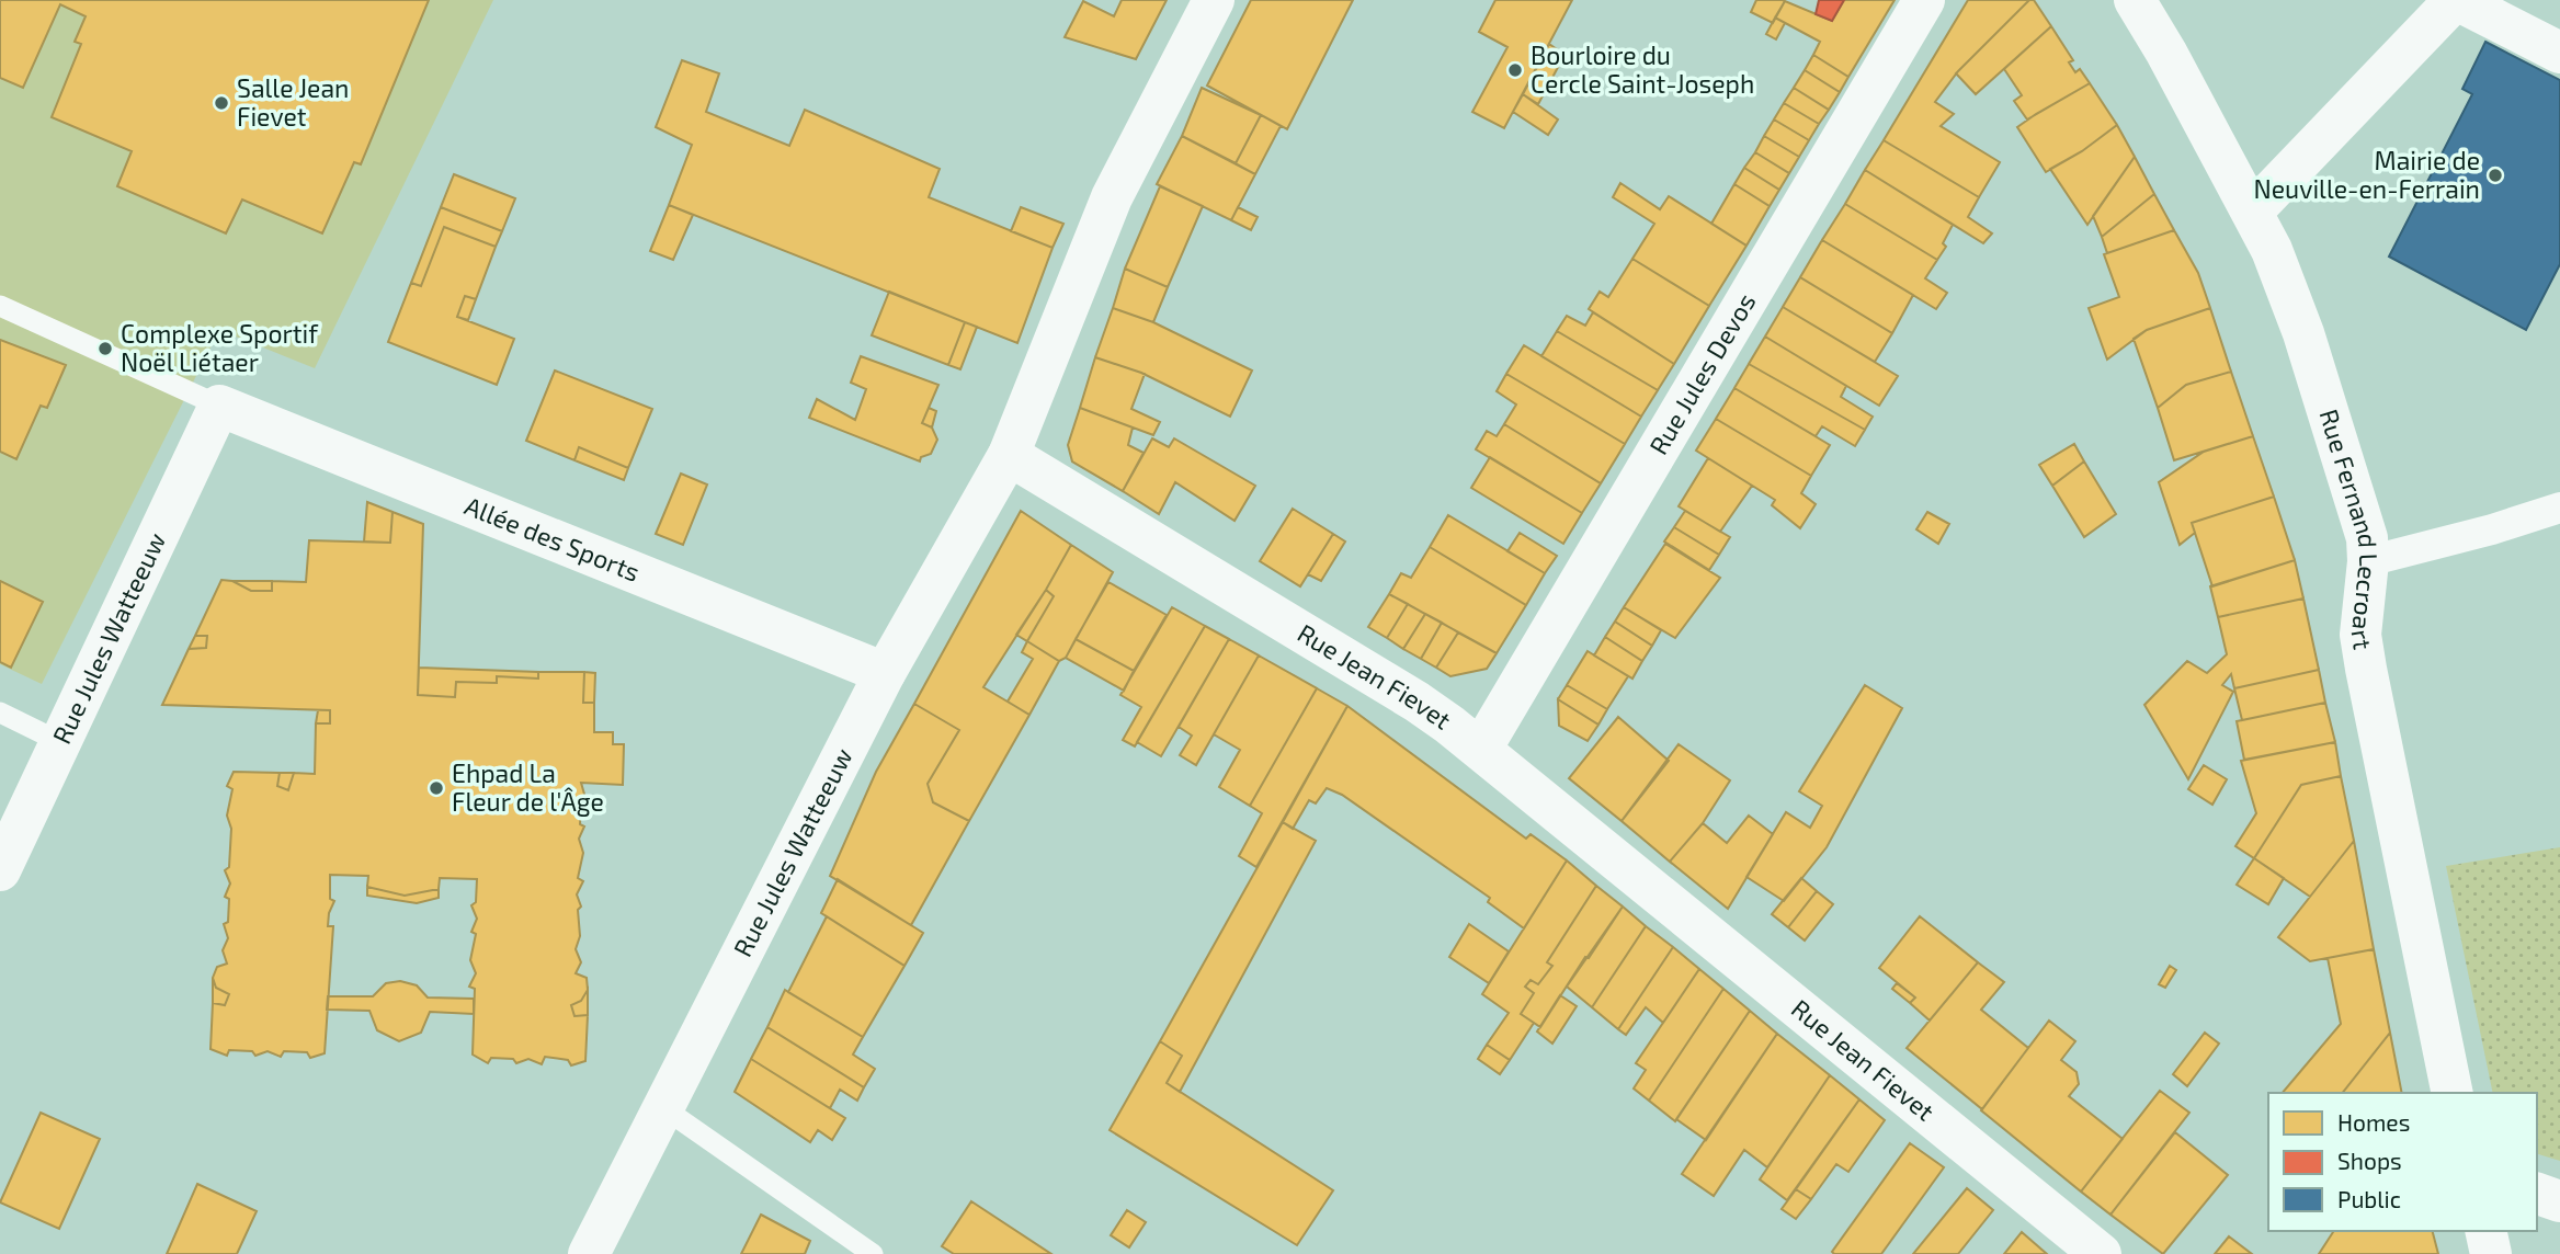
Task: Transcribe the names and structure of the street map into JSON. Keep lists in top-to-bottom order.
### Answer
{
  "streets": {
    "street": [
      "Rue Jules Devos",
      "Rue Fernand Lecroart",
      "Allée des Sports",
      "Rue Jules Watteeuw",
      "Rue Jean Fievet"
    ]
  },
  "crossings": [
    ["Rue Jules Devos", "Rue Jean Fievet"],
    ["Allée des Sports", "Rue Jules Watteeuw"],
    ["Rue Jules Watteeuw", "Rue Jean Fievet"]
  ],
  "places": [
    "Bourloire du Cercle Saint-Joseph",
    "Salle Jean Fievet",
    "Mairie de Neuville-en-Ferrain",
    "Complexe Sportif Noël Liétaer",
    "Ehpad La Fleur de l'Âge"
  ],
  "legend": ["Homes", "Shops", "Public"]
}
